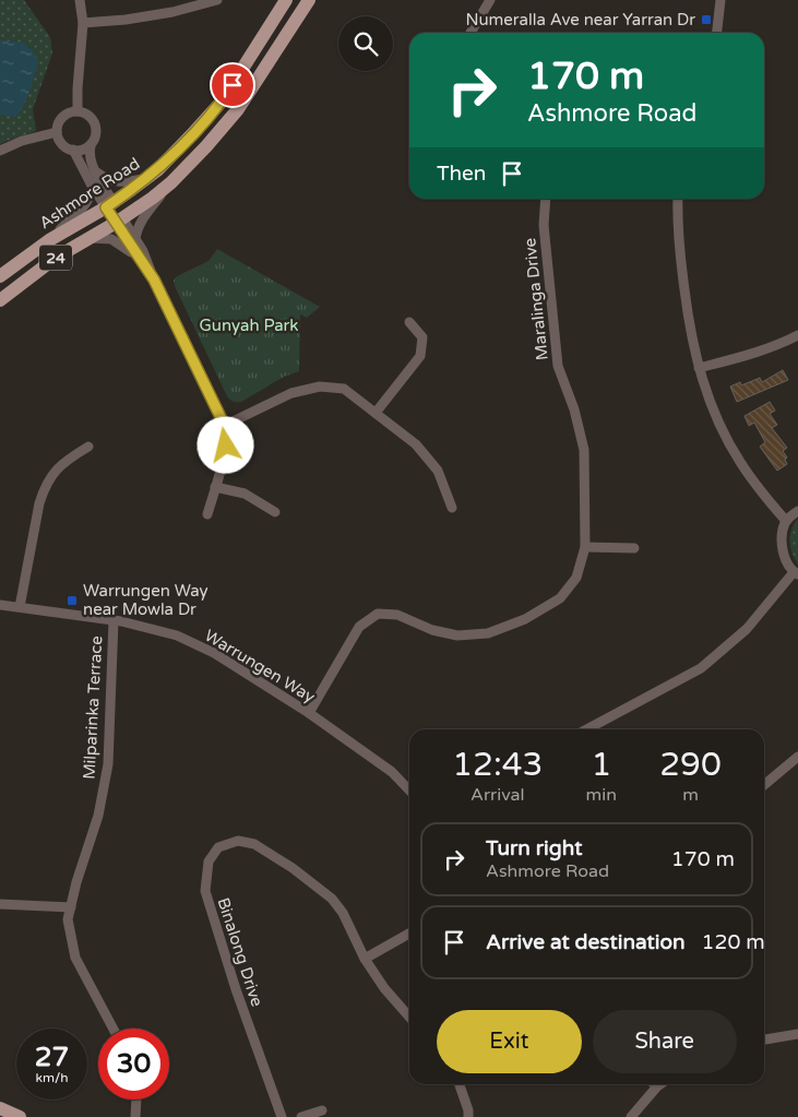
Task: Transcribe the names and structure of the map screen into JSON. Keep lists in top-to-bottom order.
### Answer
{
  "streets": {
    "main road": ["Ashmore Road", "24"],
    "street": [
      "Maralinga Drive",
      "Warrungen Way",
      "Milparinka Terrace",
      "Binalong Drive"
    ]
  },
  "crossings": [
    ["Maralinga Drive", "Warrungen Way"],
    ["Warrungen Way", "Milparinka Terrace"]
  ],
  "parks": ["Gunyah Park"],
  "places": {
    "transit": ["Numeralla Ave near Yarran Dr", "Warrungen Way near Mowla Dr"]
  },
  "page": {
    "turn": ["170 m", "Ashmore Road"],
    "then": "Then",
    "eta": [
      "12:43",
      "Arrival",
      "1",
      "min",
      "290",
      "m"
    ],
    "list": [
      {
        "name": "Turn right",
        "note": "Ashmore Road",
        "value": "170 m"
      },
      {
        "name": "Arrive at destination",
        "value": "120 m"
      }
    ],
    "buttons": ["Exit", "Share"],
    "speed": "27 km/h",
    "limit": "30"
  }
}
